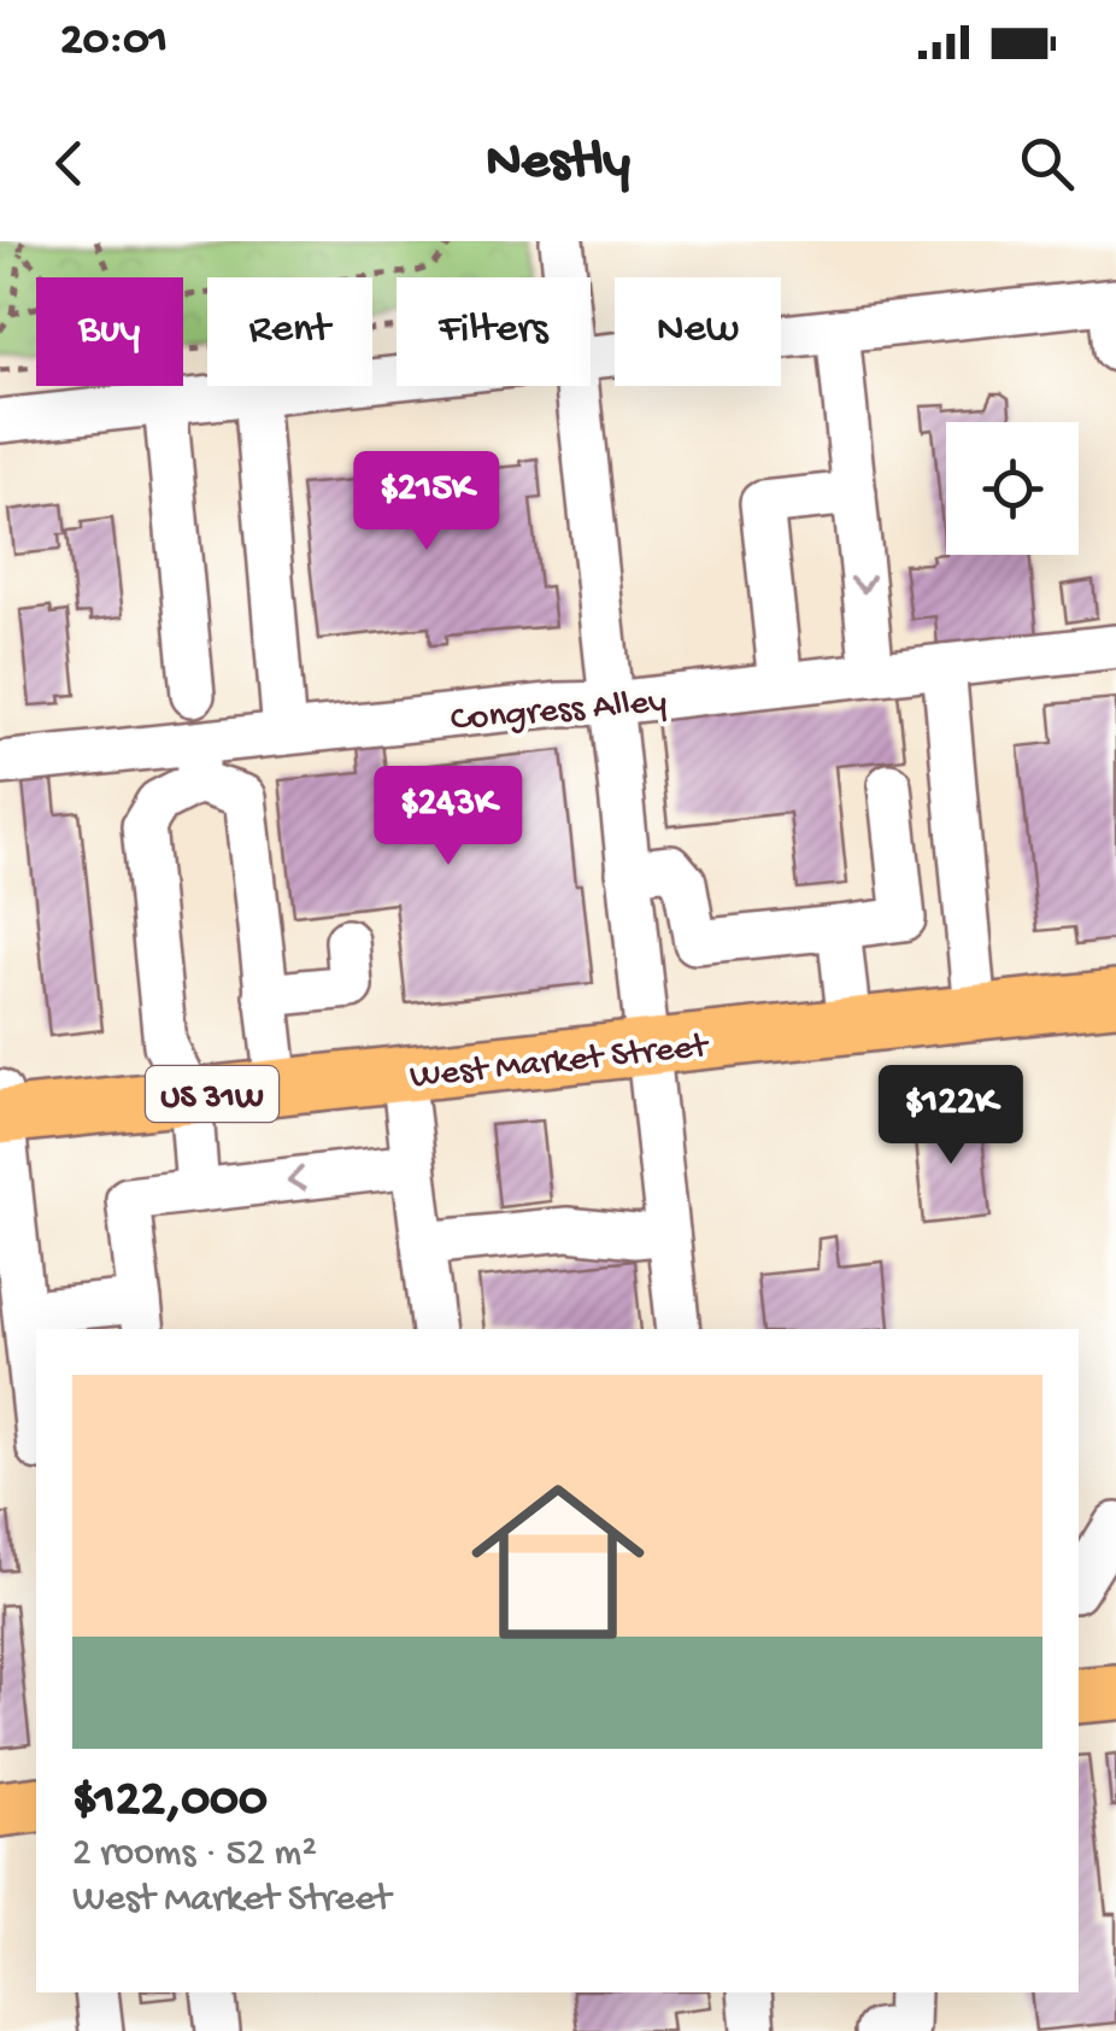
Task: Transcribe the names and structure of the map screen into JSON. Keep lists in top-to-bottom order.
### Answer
{
  "streets": {
    "main road": ["West Market Street", "US 31W"],
    "street": ["Congress Alley"]
  },
  "page": {
    "status": "20:01",
    "header": "Nestly",
    "chip": [
      "Buy",
      "Rent",
      "Filters",
      "New"
    ],
    "price": ["$215K", "$243K", "$122K"],
    "list": [
      {
        "name": "$122,000",
        "note": "2 rooms · 52 m² · West Market Street"
      }
    ]
  }
}
